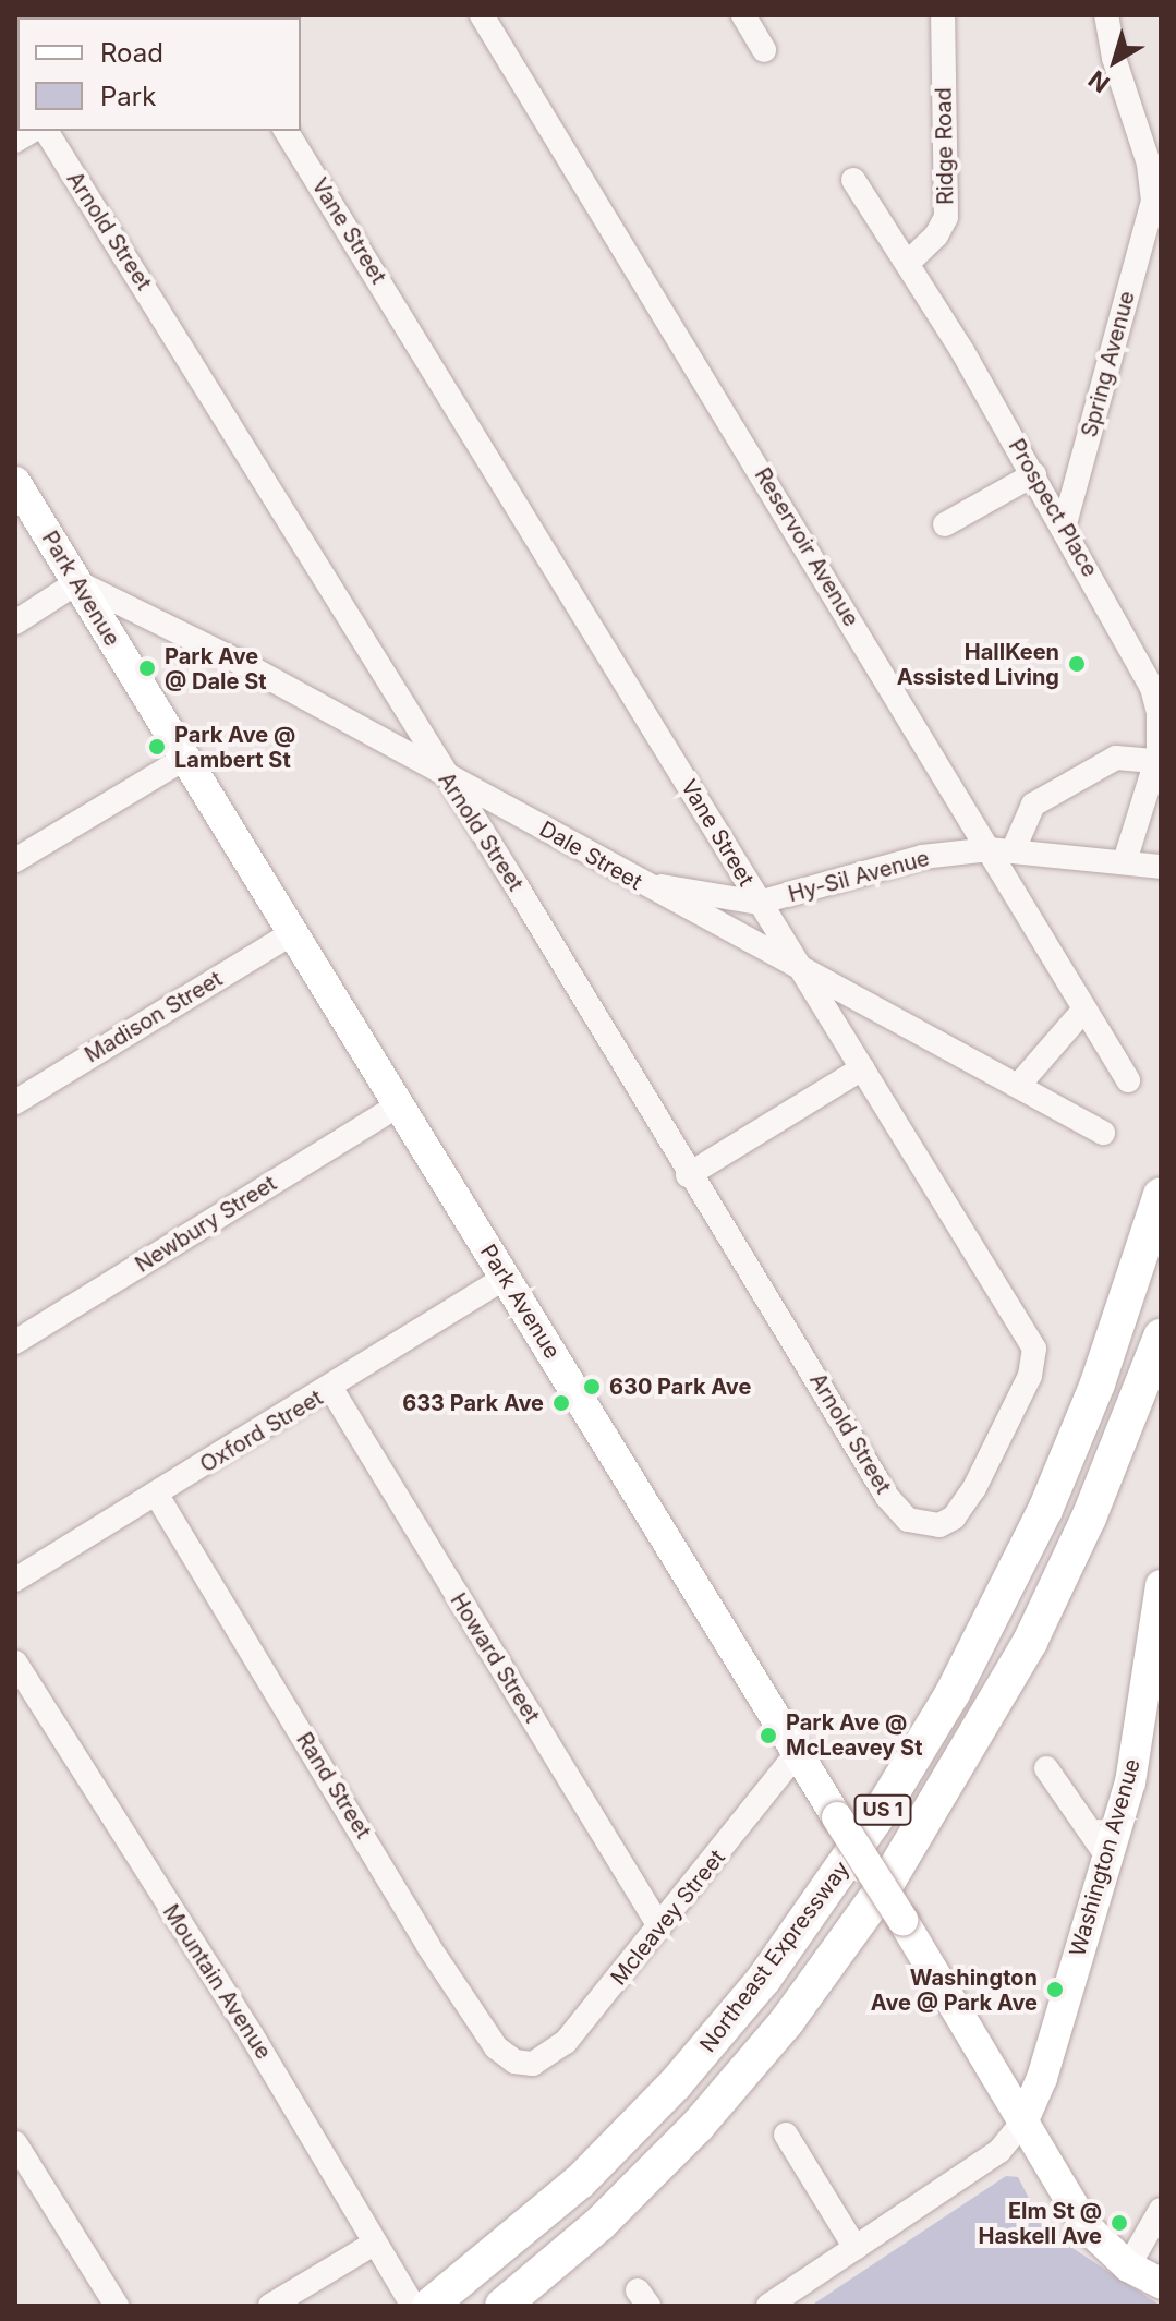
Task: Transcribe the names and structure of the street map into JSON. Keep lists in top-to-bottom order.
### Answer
{
  "streets": {
    "highway": ["US 1", "Northeast Expressway"],
    "main road": ["Park Avenue", "Washington Avenue"],
    "street": [
      "Ridge Road",
      "Arnold Street",
      "Vane Street",
      "Spring Avenue",
      "Prospect Place",
      "Reservoir Avenue",
      "Dale Street",
      "Hy-Sil Avenue",
      "Madison Street",
      "Newbury Street",
      "Oxford Street",
      "Howard Street",
      "Rand Street",
      "Mcleavey Street",
      "Mountain Avenue"
    ]
  },
  "crossings": [
    ["Ridge Road", "Prospect Place"],
    ["Arnold Street", "Vane Street"],
    ["Arnold Street", "Dale Street"],
    ["Vane Street", "Dale Street"],
    ["Vane Street", "Hy-Sil Avenue"],
    ["Spring Avenue", "Prospect Place"],
    ["Prospect Place", "Hy-Sil Avenue"],
    ["Reservoir Avenue", "Hy-Sil Avenue"],
    ["Park Avenue", "Dale Street"],
    ["Park Avenue", "Madison Street"],
    ["Park Avenue", "Newbury Street"],
    ["Park Avenue", "Oxford Street"],
    ["Park Avenue", "Washington Avenue"],
    ["Park Avenue", "Mcleavey Street"],
    ["Dale Street", "Hy-Sil Avenue"],
    ["Oxford Street", "Howard Street"],
    ["Oxford Street", "Rand Street"],
    ["Howard Street", "Mcleavey Street"],
    ["Rand Street", "Mcleavey Street"],
    ["Northeast Expressway", "Mountain Avenue"]
  ],
  "places": [
    "HallKeen Assisted Living",
    "Park Ave @ Dale St",
    "Park Ave @ Lambert St",
    "630 Park Ave",
    "633 Park Ave",
    "Park Ave @ McLeavey St",
    "Washington Ave @ Park Ave",
    "Elm St @ Haskell Ave"
  ],
  "legend": ["Road", "Park"],
  "north": "bottom left"
}
